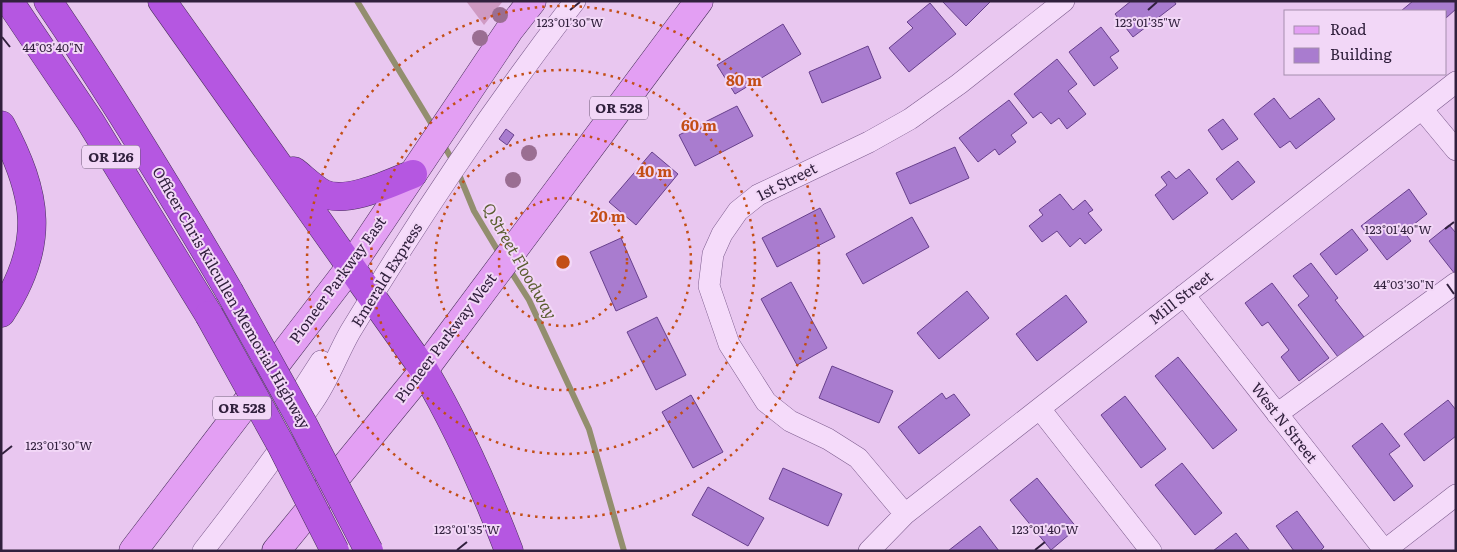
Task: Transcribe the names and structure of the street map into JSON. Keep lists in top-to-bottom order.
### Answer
{
  "streets": {
    "highway": ["OR 126", "Officer Chris Kilcullen Memorial Highway"],
    "main road": ["OR 528", "Pioneer Parkway East", "Pioneer Parkway West"],
    "street": [
      "1st Street",
      "Emerald Express",
      "Mill Street",
      "West N Street"
    ]
  },
  "crossings": [
    ["1st Street", "Mill Street"],
    ["Emerald Express", "Pioneer Parkway East"],
    ["Mill Street", "West N Street"]
  ],
  "water": ["Q Street Floodway"],
  "legend": ["Road", "Building"],
  "coordinates": [
    "123°01'30\"W",
    "123°01'35\"W",
    "44°03'40\"N",
    "123°01'40\"W",
    "44°03'30\"N"
  ],
  "rings": [
    "80 m",
    "60 m",
    "40 m",
    "20 m"
  ]
}
